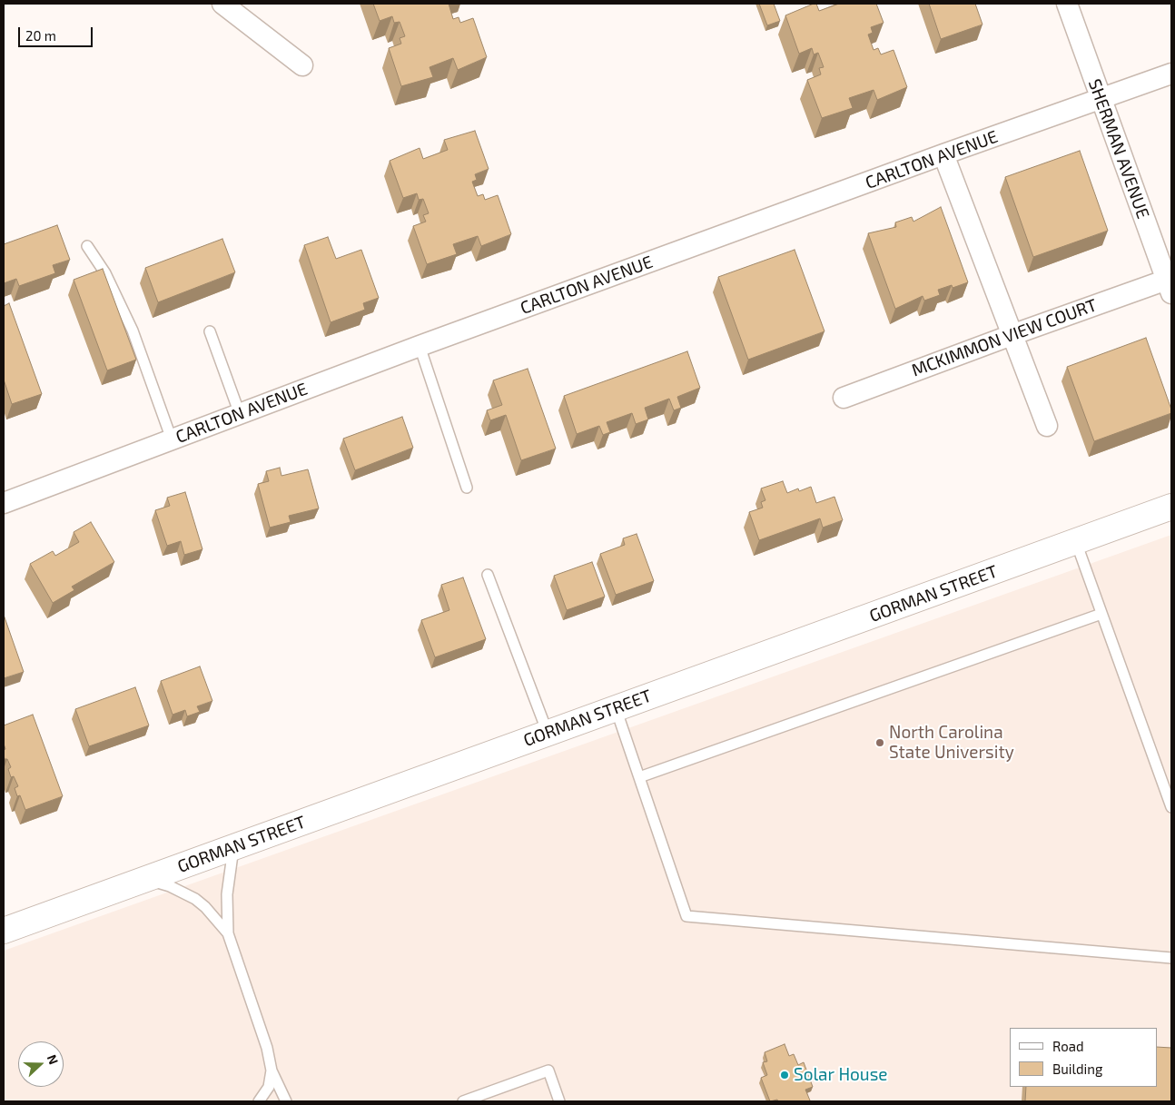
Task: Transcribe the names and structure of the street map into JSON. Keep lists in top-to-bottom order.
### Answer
{
  "streets": {
    "main road": ["GORMAN STREET"],
    "street": ["SHERMAN AVENUE", "CARLTON AVENUE", "MCKIMMON VIEW COURT"]
  },
  "crossings": [
    ["SHERMAN AVENUE", "CARLTON AVENUE"],
    ["SHERMAN AVENUE", "MCKIMMON VIEW COURT"]
  ],
  "places": ["North Carolina State University", "Solar House"],
  "legend": ["Road", "Building"],
  "scale_bar": "20 m",
  "north": "right"
}
